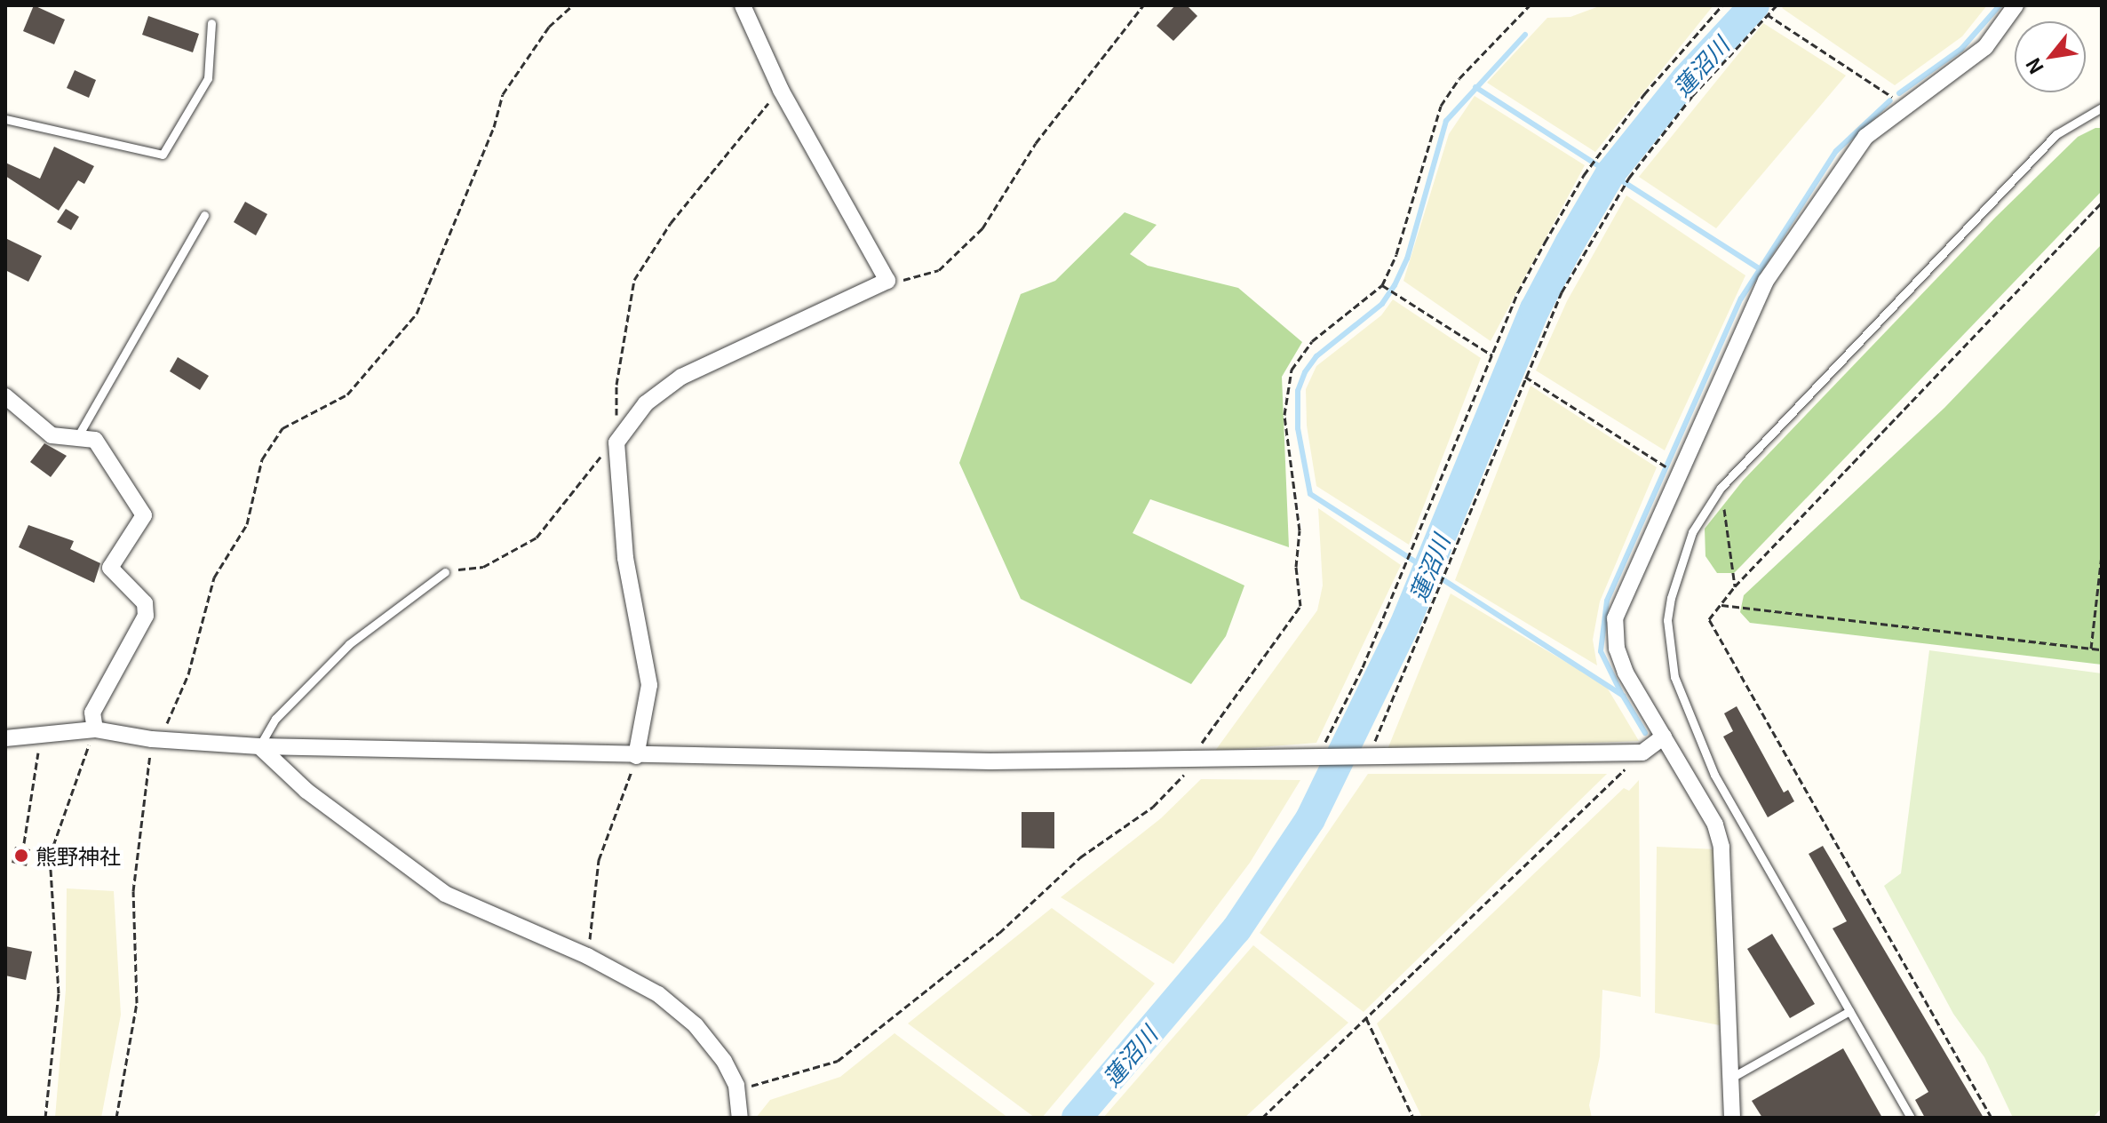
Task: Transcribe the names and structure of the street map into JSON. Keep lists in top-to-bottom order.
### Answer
{
  "water": ["蓮沼川"],
  "places": ["熊野神社"],
  "north": "bottom left"
}
